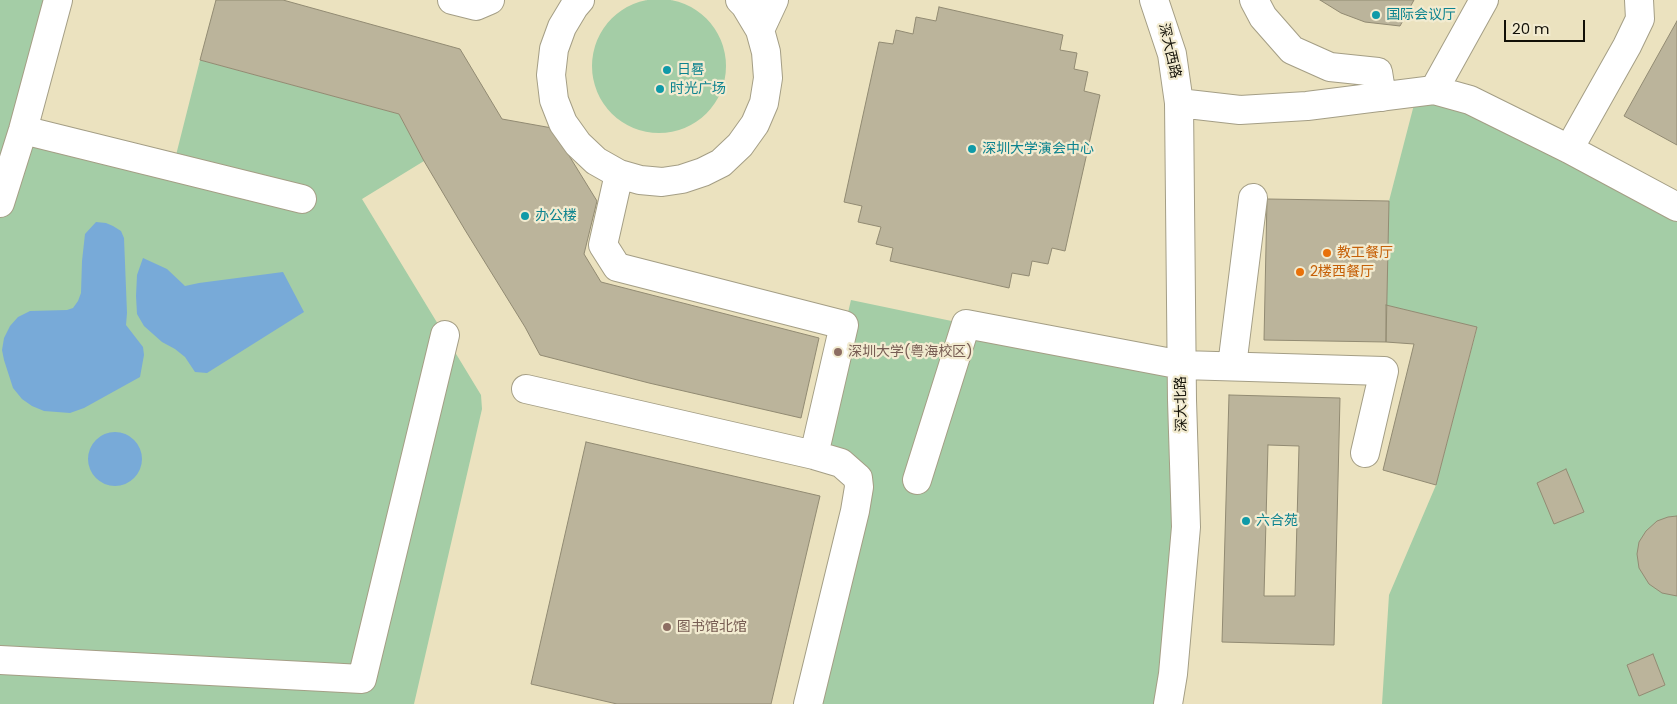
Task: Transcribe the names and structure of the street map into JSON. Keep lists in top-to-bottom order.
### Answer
{
  "streets": {
    "street": ["深大西路", "深大北路"]
  },
  "crossings": [
    ["深大西路", "深大北路"]
  ],
  "places": [
    "国际会议厅",
    "日晷",
    "时光广场",
    "深圳大学演会中心",
    "办公楼",
    "教工餐厅",
    "2楼西餐厅",
    "深圳大学(粤海校区)",
    "六合苑",
    "图书馆北馆"
  ],
  "scale_bar": "20 m"
}
